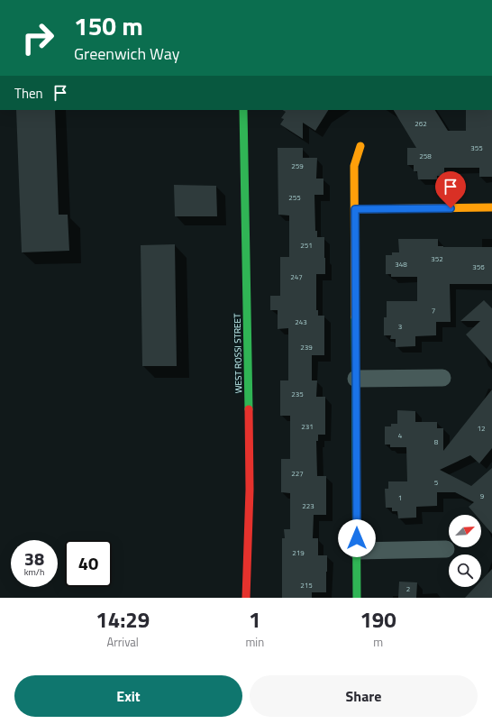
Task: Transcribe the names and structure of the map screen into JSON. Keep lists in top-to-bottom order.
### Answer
{
  "streets": {
    "street": ["WEST ROSSI STREET"]
  },
  "house_numbers": [
    "262",
    "355",
    "258",
    "259",
    "255",
    "251",
    "352",
    "348",
    "356",
    "247",
    "7",
    "243",
    "3",
    "239",
    "235",
    "231",
    "12",
    "4",
    "8",
    "227",
    "5",
    "9",
    "1",
    "223",
    "219",
    "215",
    "2"
  ],
  "north": "top right",
  "page": {
    "turn": ["150 m", "Greenwich Way"],
    "then": "Then",
    "speed": "38 km/h",
    "limit": "40",
    "eta": [
      "14:29",
      "Arrival",
      "1",
      "min",
      "190",
      "m"
    ],
    "buttons": ["Exit", "Share"]
  }
}
